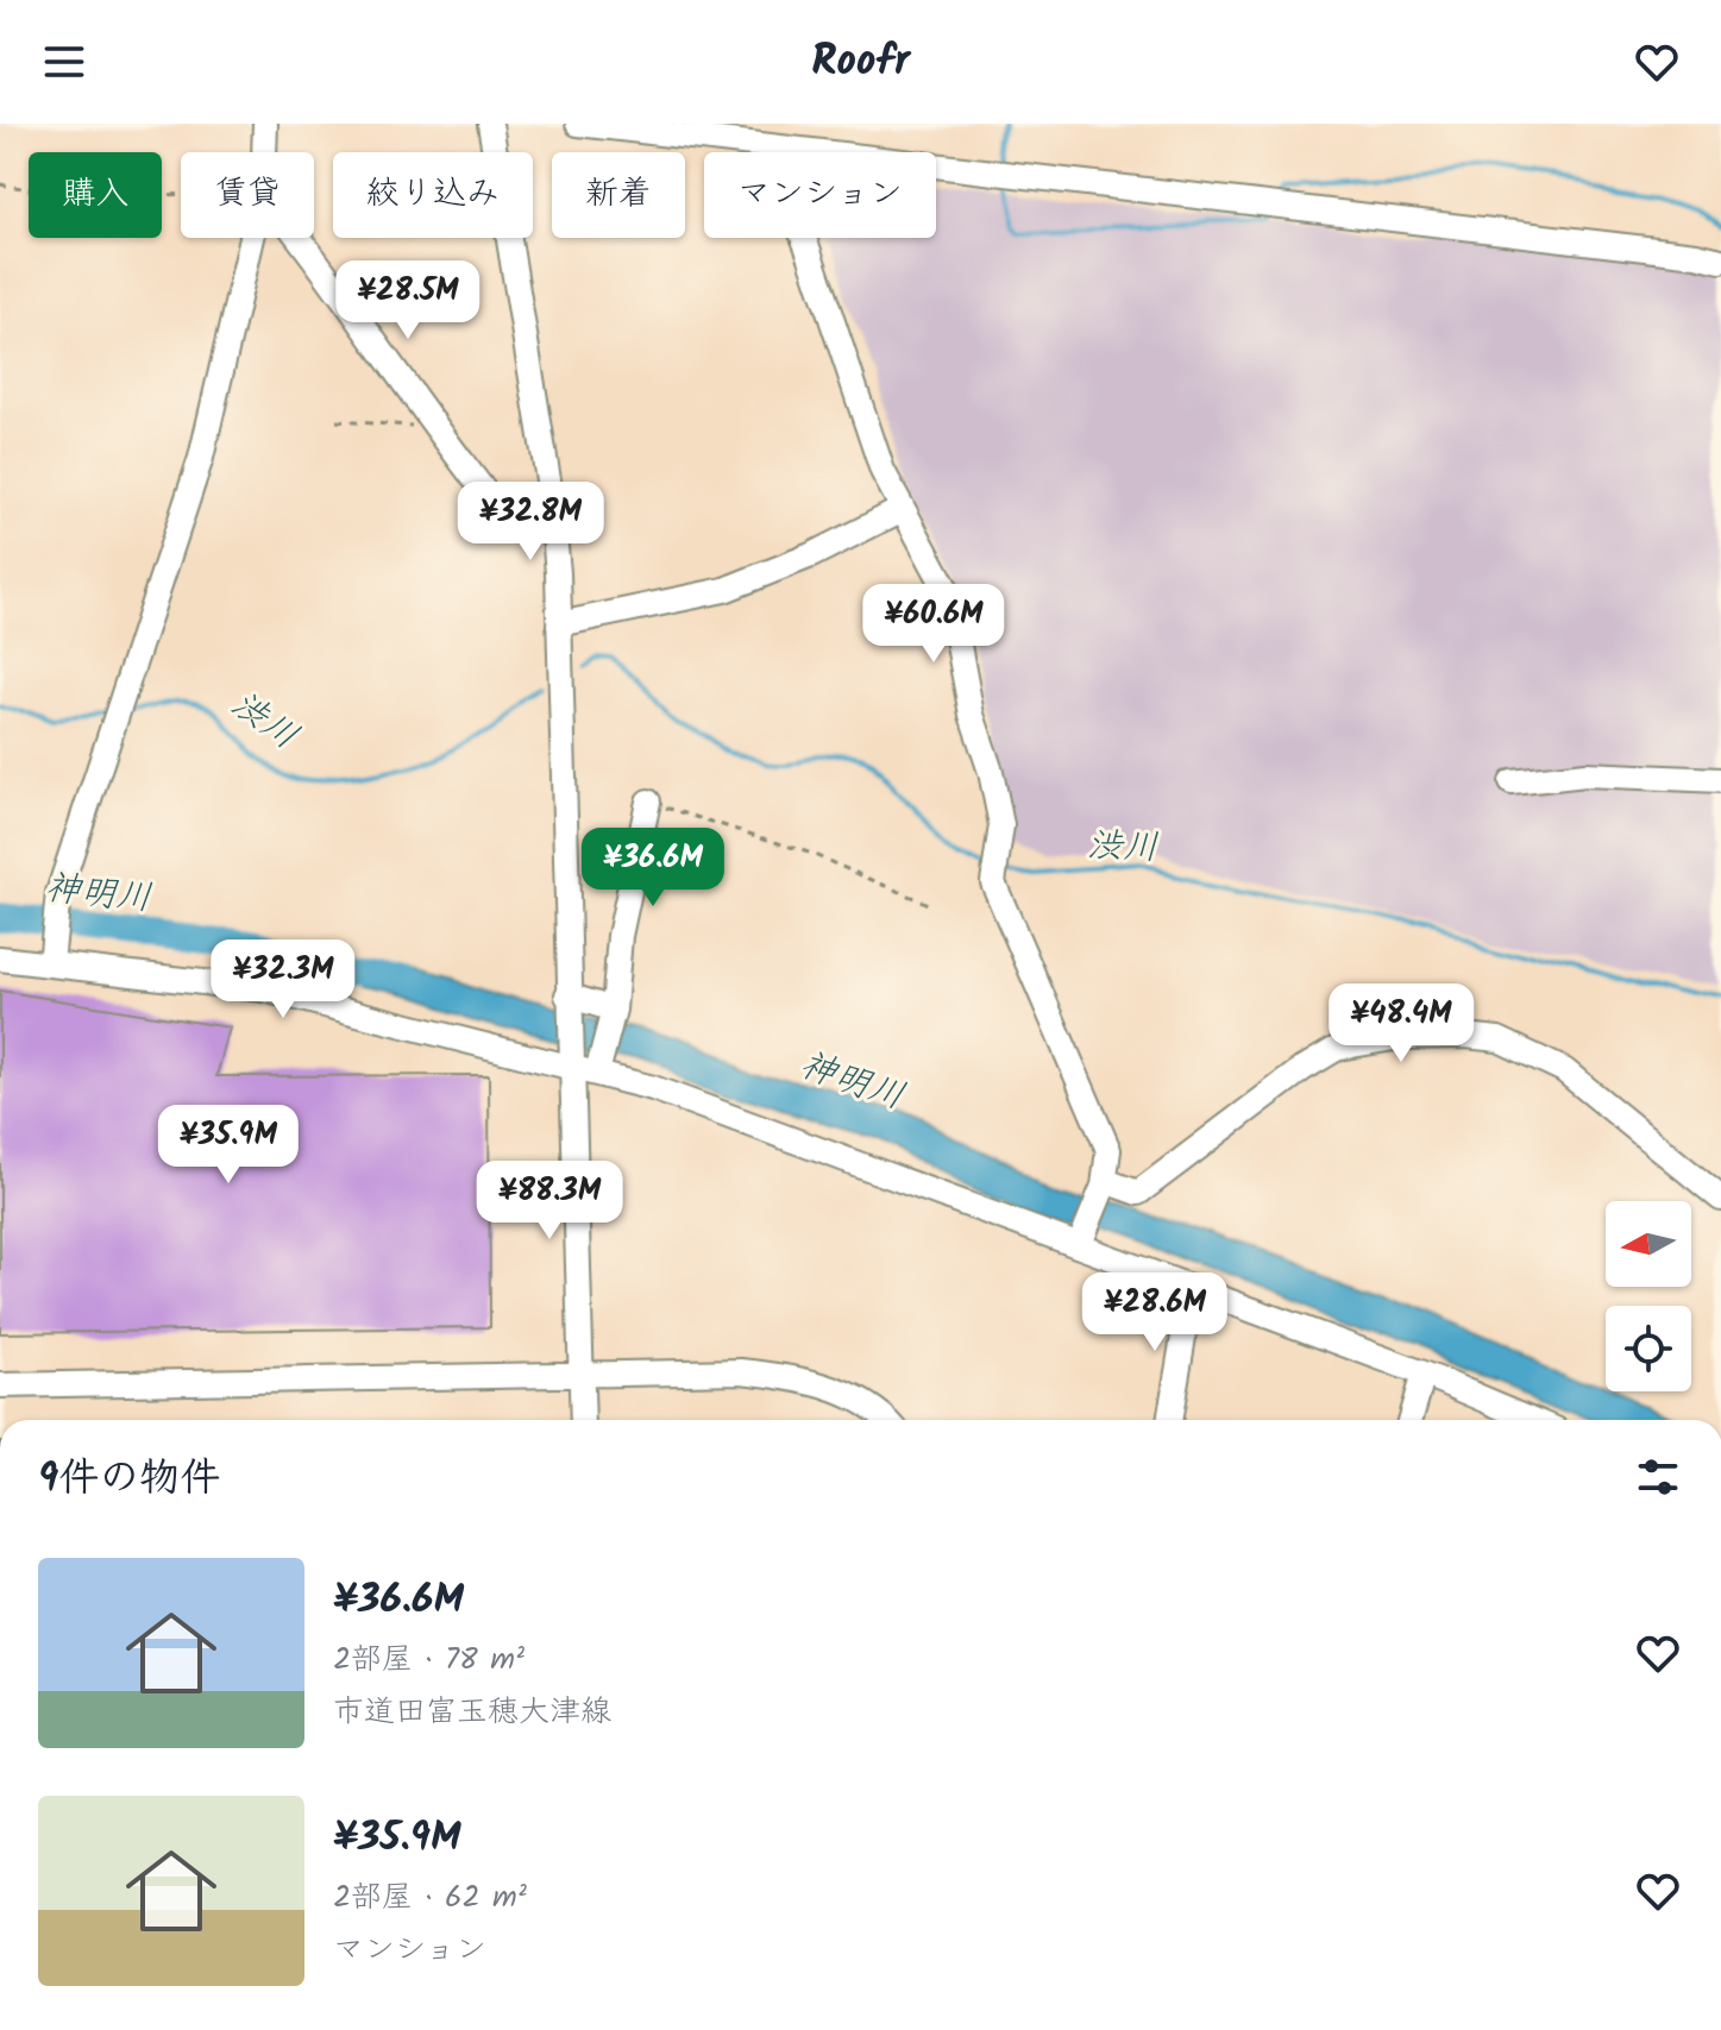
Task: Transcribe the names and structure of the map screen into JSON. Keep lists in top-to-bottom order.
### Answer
{
  "water": ["渋川", "神明川"],
  "north": "left",
  "page": {
    "header": "Roofr",
    "chip": [
      "購入",
      "賃貸",
      "絞り込み",
      "新着",
      "マンション"
    ],
    "price": [
      "¥28.5M",
      "¥32.8M",
      "¥60.6M",
      "¥36.6M",
      "¥32.3M",
      "¥48.4M",
      "¥35.9M",
      "¥88.3M",
      "¥28.6M"
    ],
    "heading": "9件の物件",
    "list": [
      {
        "name": "¥36.6M",
        "note": "2部屋 · 78 m² · 市道田富玉穂大津線"
      },
      {
        "name": "¥35.9M",
        "note": "2部屋 · 62 m² · マンション"
      }
    ]
  }
}
